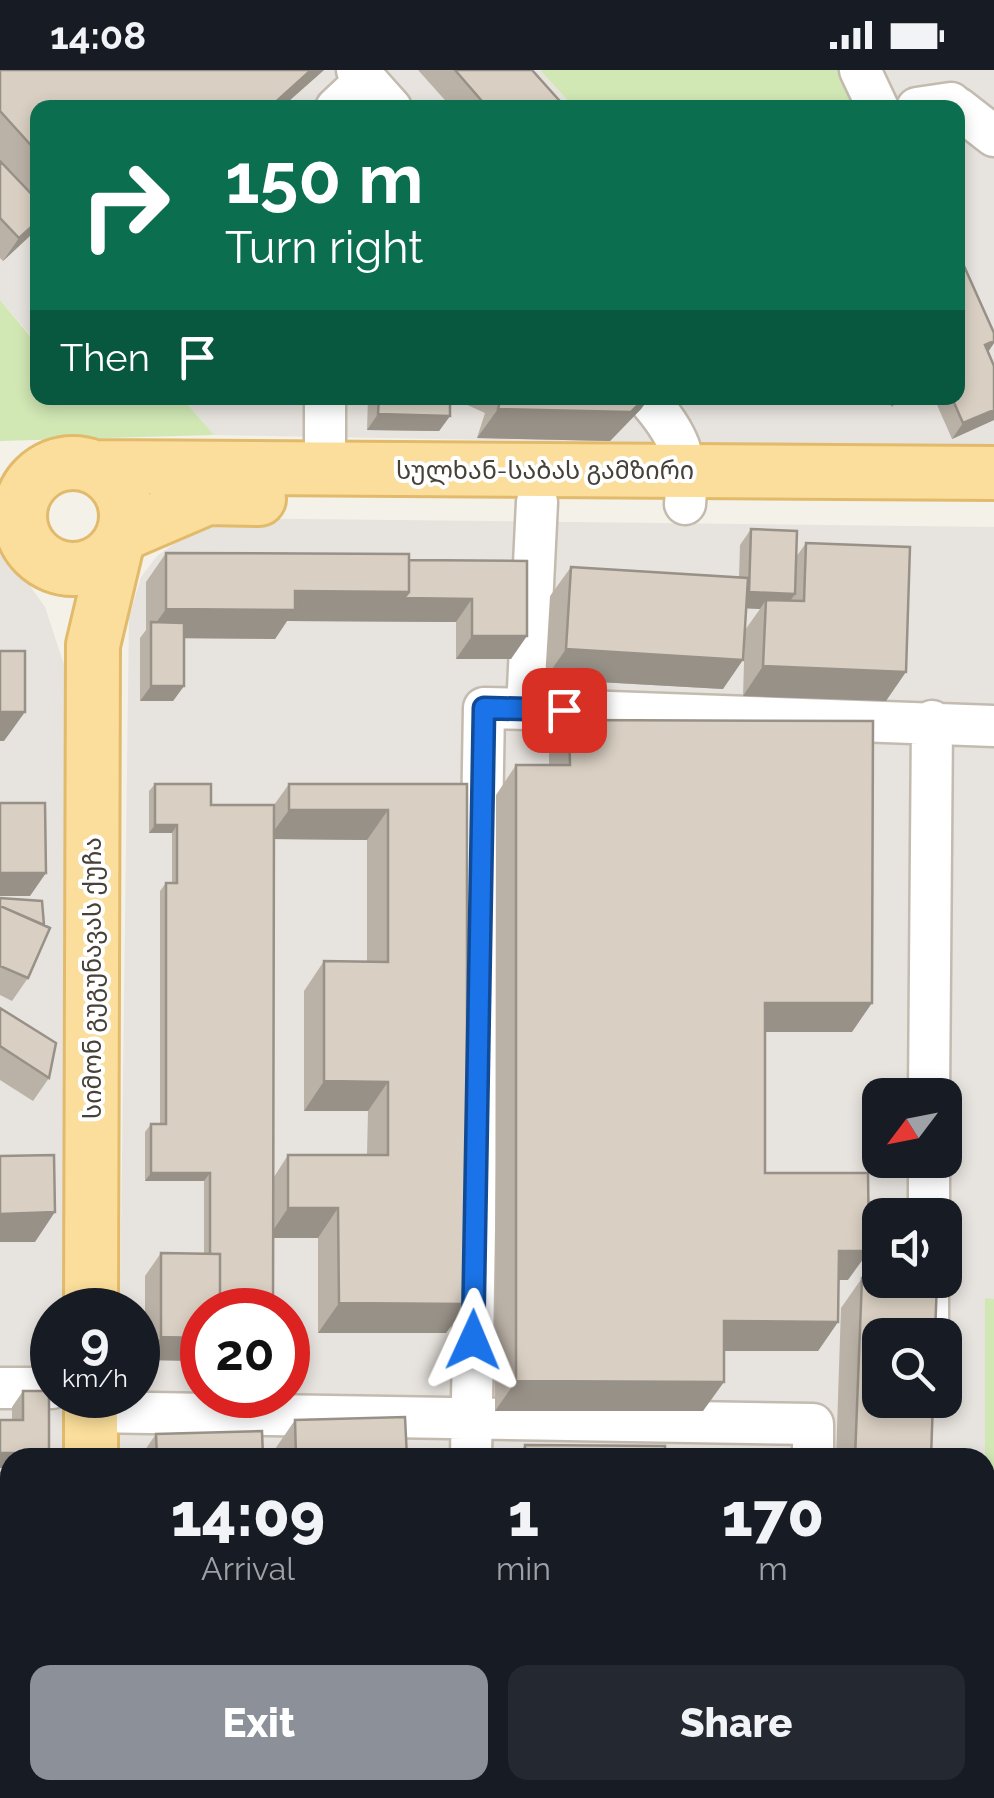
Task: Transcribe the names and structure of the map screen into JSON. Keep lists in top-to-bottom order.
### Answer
{
  "streets": {
    "main road": ["სულხან-საბას გამზირი", "სიმონ გუგუნავას ქუჩა"]
  },
  "crossings": [
    ["სულხან-საბას გამზირი", "სიმონ გუგუნავას ქუჩა"]
  ],
  "north": "bottom left",
  "page": {
    "status": "14:08",
    "turn": ["150 m", "Turn right"],
    "then": "Then",
    "speed": "9 km/h",
    "limit": "20",
    "eta": [
      "14:09",
      "Arrival",
      "1",
      "min",
      "170",
      "m"
    ],
    "buttons": ["Exit", "Share"]
  }
}
